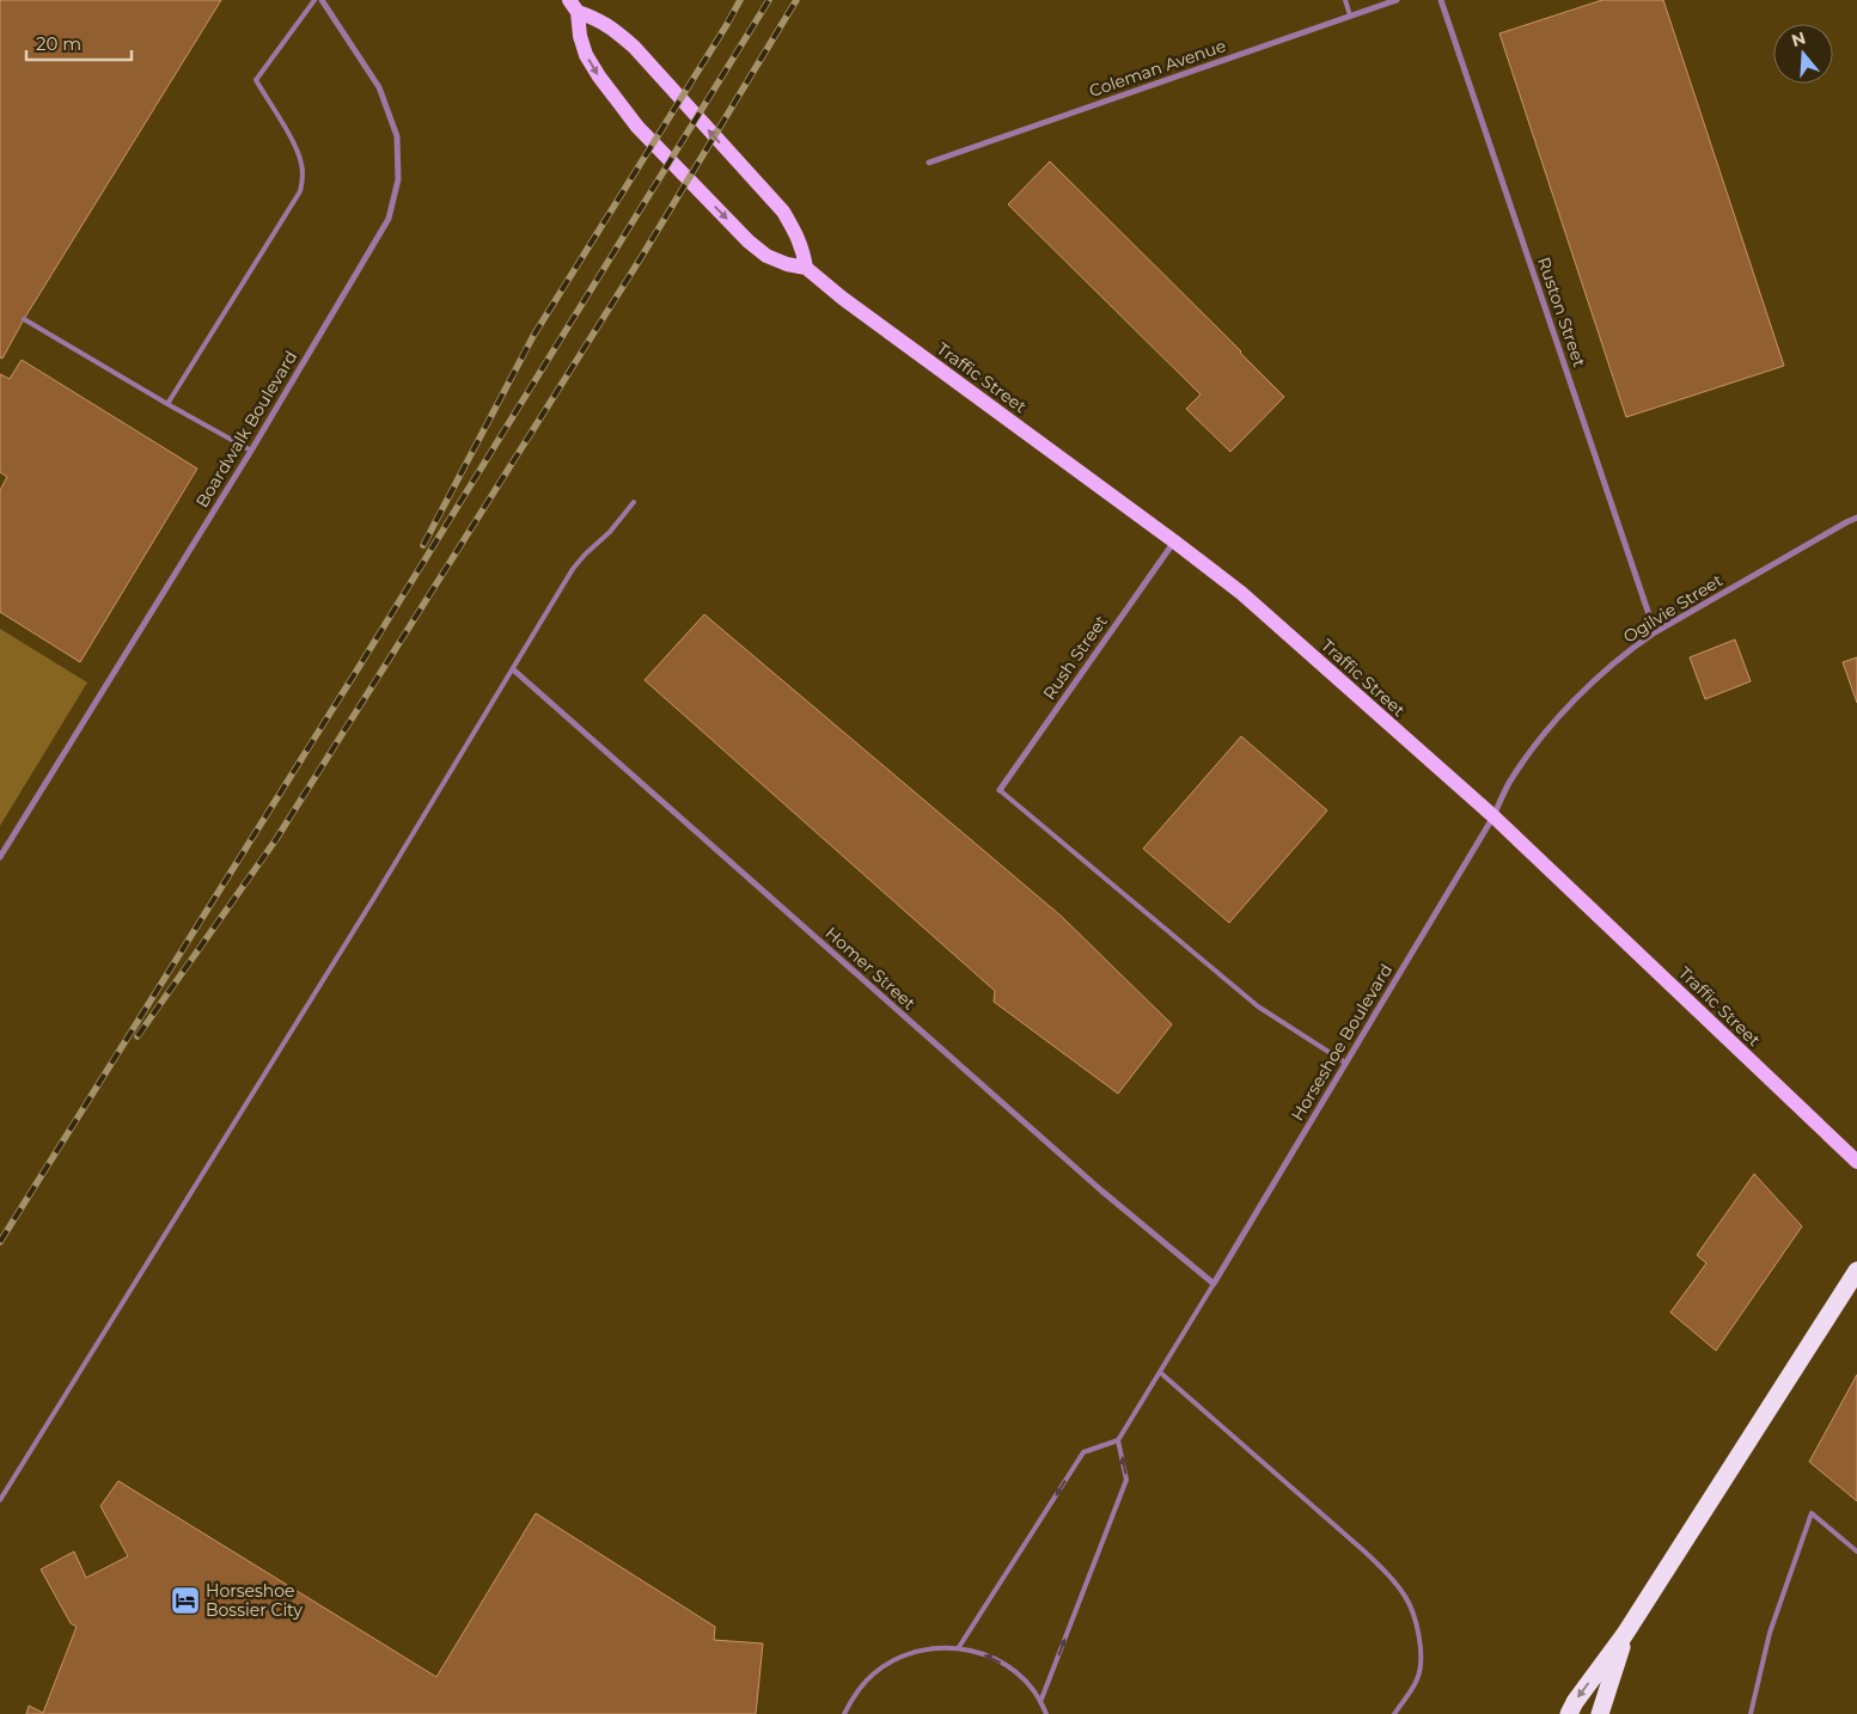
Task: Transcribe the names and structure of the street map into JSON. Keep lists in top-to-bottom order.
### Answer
{
  "streets": {
    "main road": ["Traffic Street"],
    "street": [
      "Coleman Avenue",
      "Ruston Street",
      "Boardwalk Boulevard",
      "Ogilvie Street",
      "Rush Street",
      "Homer Street",
      "Horseshoe Boulevard"
    ]
  },
  "crossings": [
    ["Ruston Street", "Ogilvie Street"],
    ["Traffic Street", "Ogilvie Street"],
    ["Traffic Street", "Rush Street"],
    ["Traffic Street", "Horseshoe Boulevard"],
    ["Ogilvie Street", "Horseshoe Boulevard"],
    ["Homer Street", "Horseshoe Boulevard"]
  ],
  "places": {
    "hotel": ["Horseshoe Bossier City"]
  },
  "scale_bar": "20 m",
  "north": "top"
}
